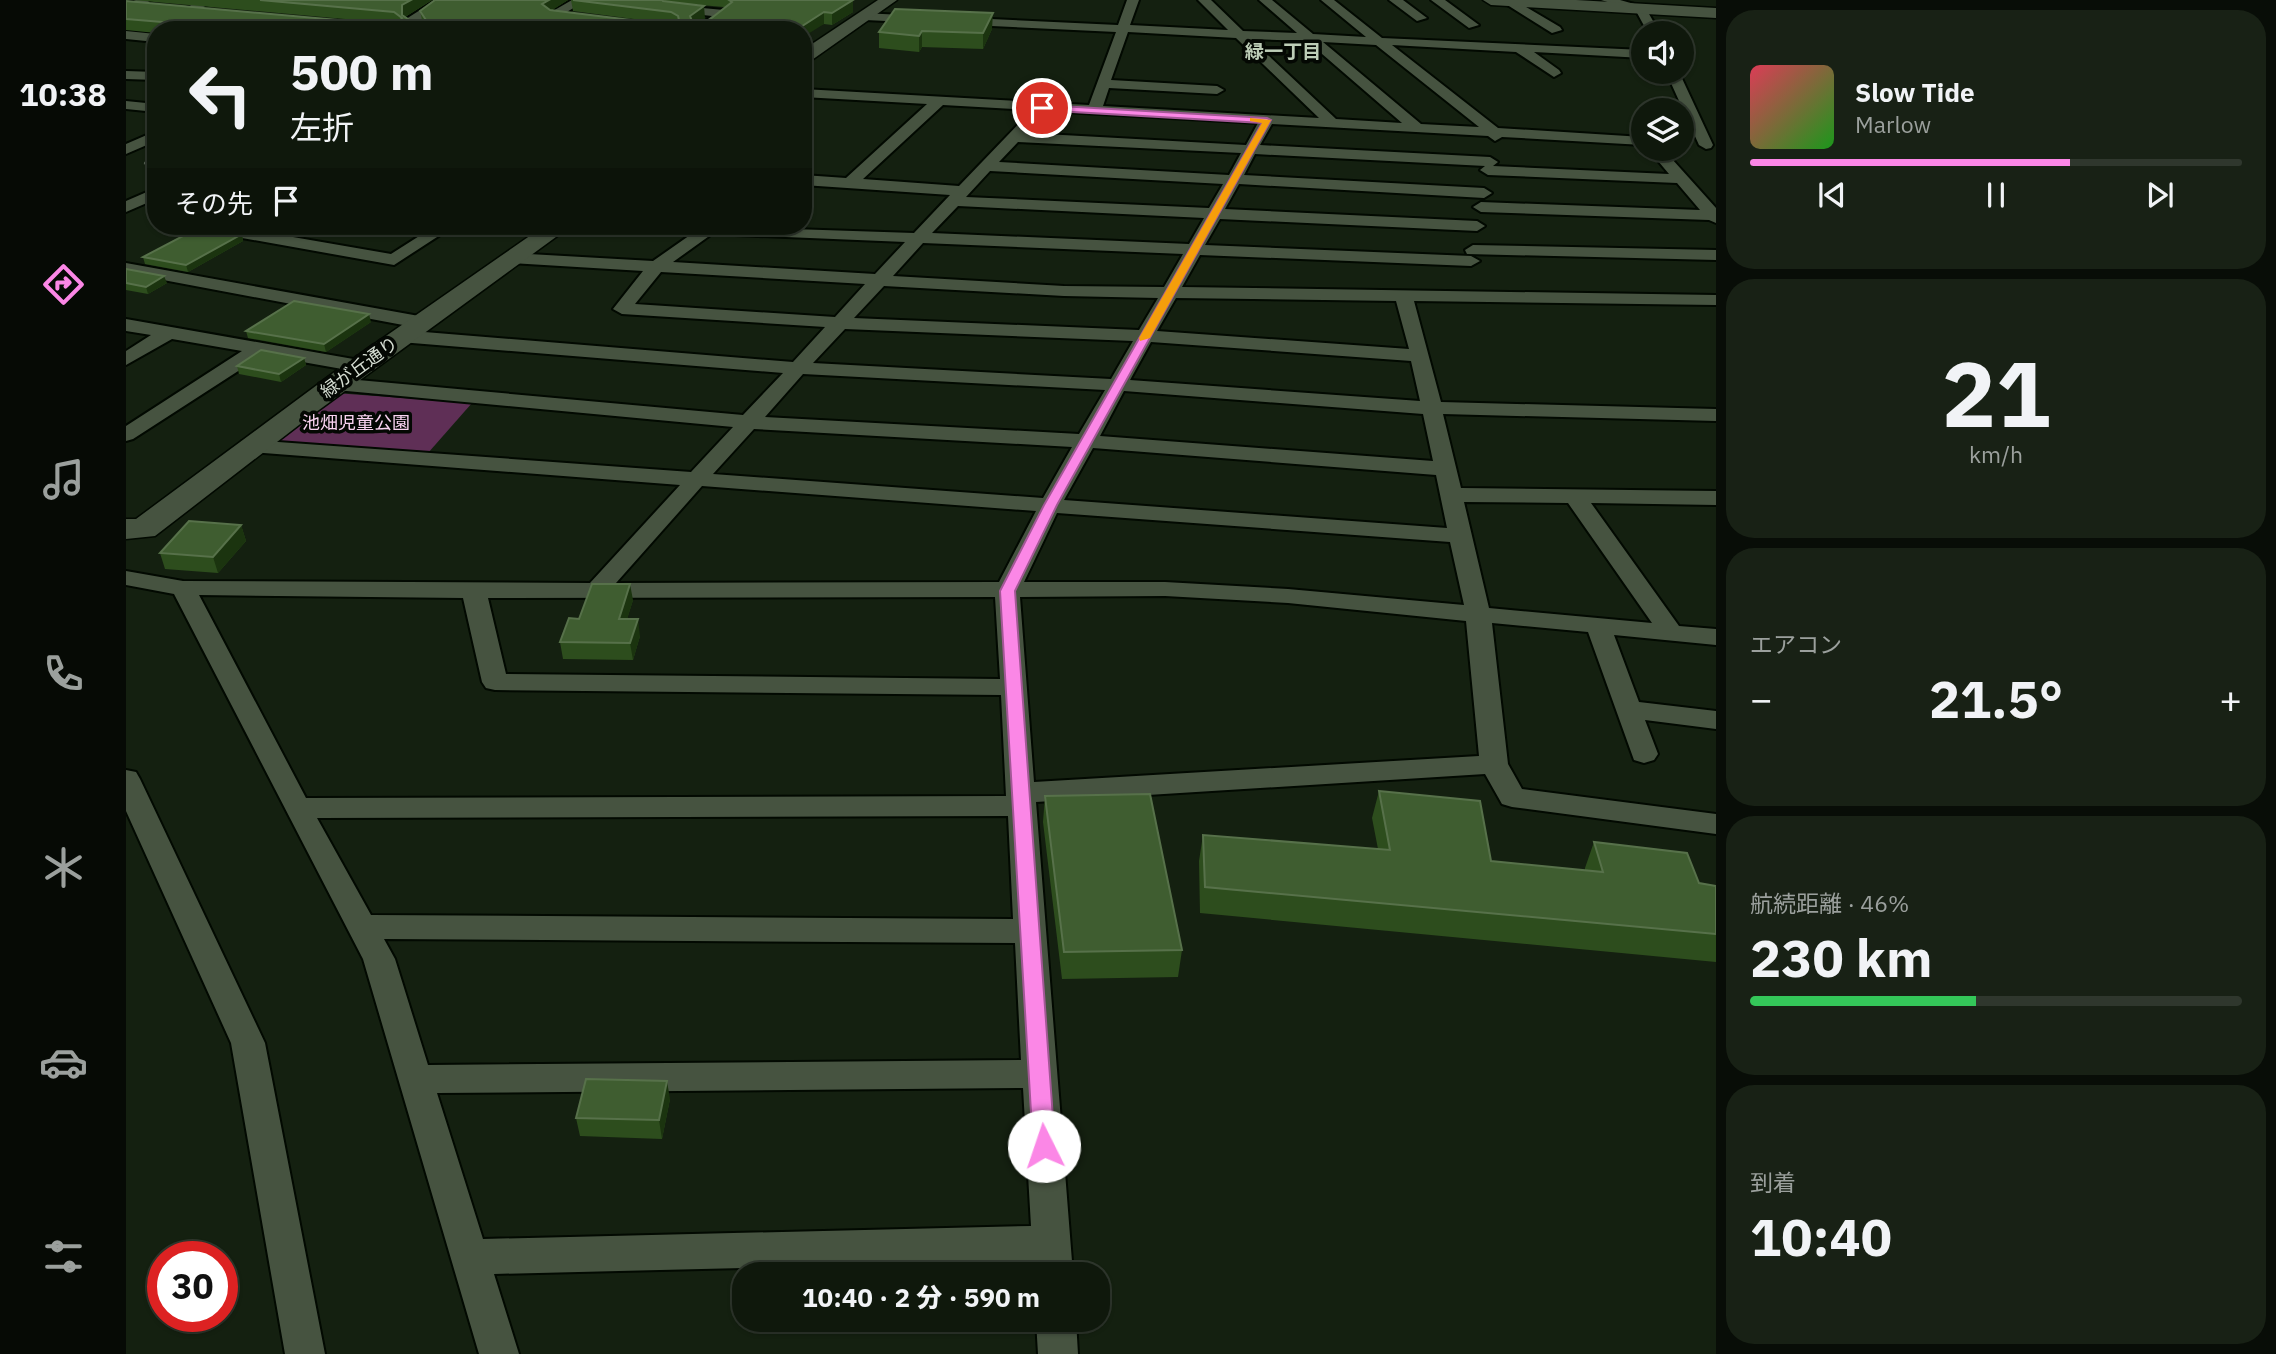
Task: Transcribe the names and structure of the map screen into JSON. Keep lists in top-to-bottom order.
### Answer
{
  "streets": {
    "street": ["緑が丘通り"]
  },
  "districts": ["緑一丁目"],
  "parks": ["池畑児童公園"],
  "page": {
    "tabs": "10:38",
    "turn": ["500 m", "左折"],
    "song": ["Slow Tide", "Marlow"],
    "then": "その先",
    "tile": [
      ["21", "km/h"],
      "エアコン",
      ["航続距離 · 46%", "230 km"],
      ["到着", "10:40"]
    ],
    "heat": ["−", "21.5°", "+"],
    "limit": "30",
    "trip": "10:40 · 2 分 · 590 m"
  }
}
